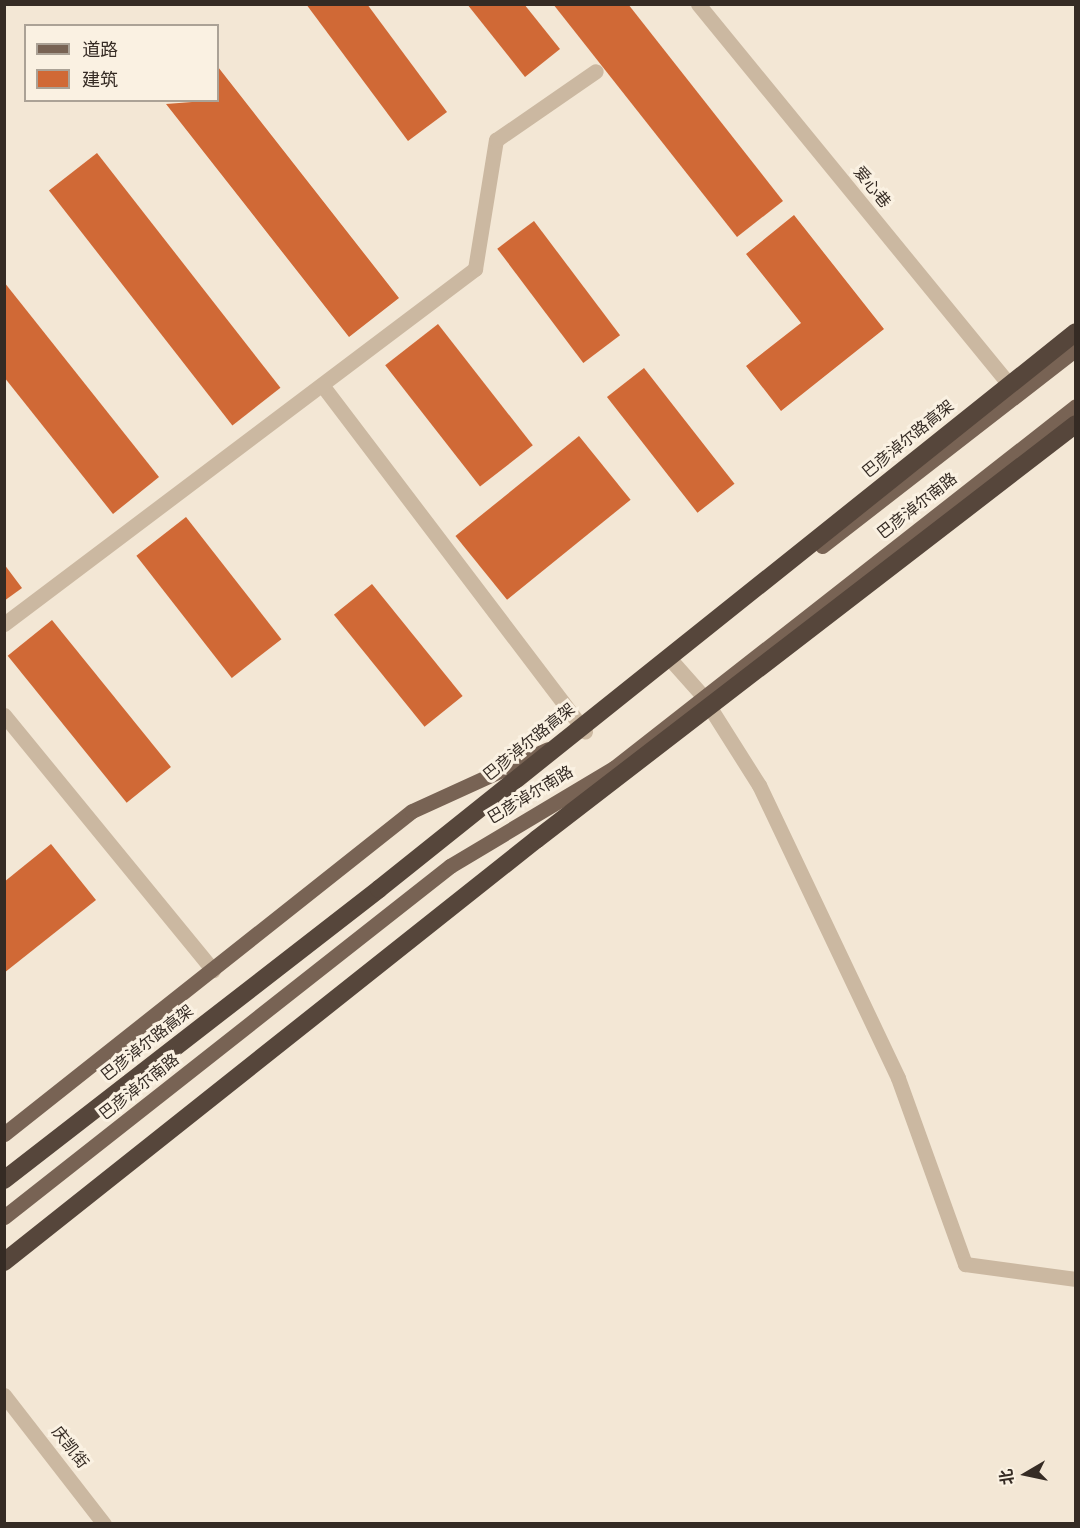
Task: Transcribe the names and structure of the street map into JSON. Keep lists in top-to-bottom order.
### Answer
{
  "streets": {
    "highway": ["巴彦淖尔路高架"],
    "main road": ["巴彦淖尔南路"],
    "street": ["爱心巷", "庆凯街"]
  },
  "crossings": [
    ["爱心巷", "巴彦淖尔南路"]
  ],
  "legend": ["道路", "建筑"],
  "north": "left"
}
